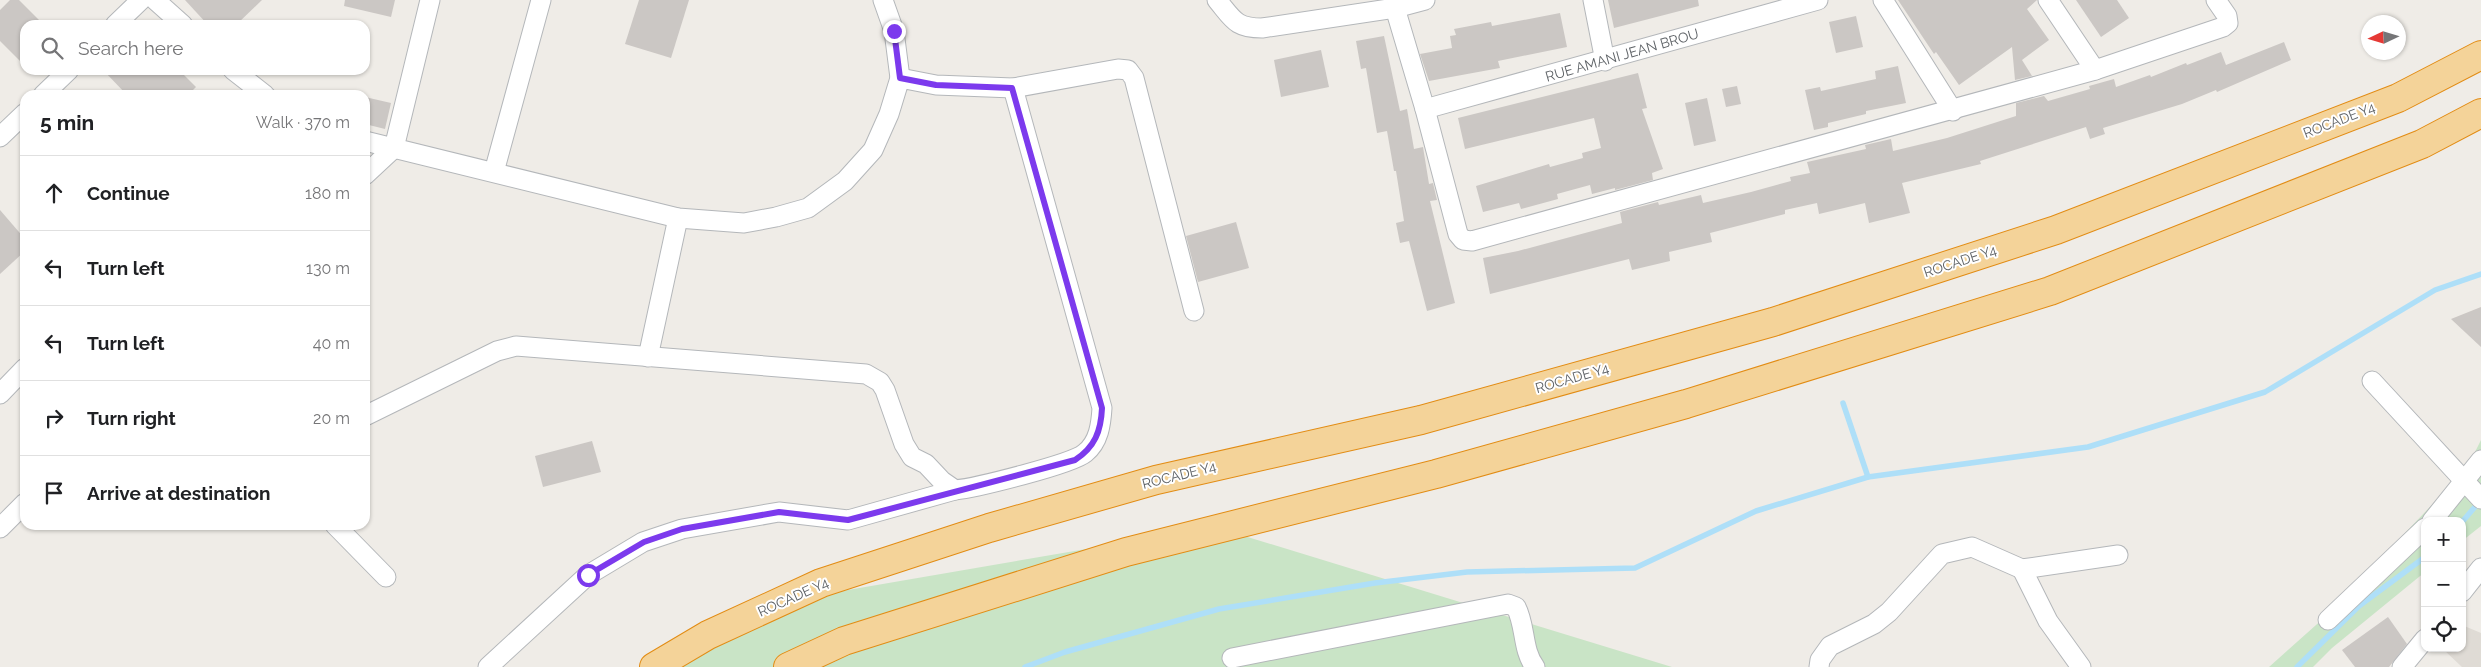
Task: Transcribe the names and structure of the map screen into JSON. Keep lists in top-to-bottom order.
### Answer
{
  "streets": {
    "highway": ["ROCADE Y4"],
    "street": ["RUE AMANI JEAN BROU"]
  },
  "north": "left",
  "page": {
    "search": "Search here",
    "heading": ["5 min", "Walk · 370 m"],
    "list": [
      ["Continue", "180 m"],
      ["Turn left", "130 m"],
      ["Turn left", "40 m"],
      ["Turn right", "20 m"],
      "Arrive at destination"
    ],
    "map_buttons": ["+", "−"]
  }
}
